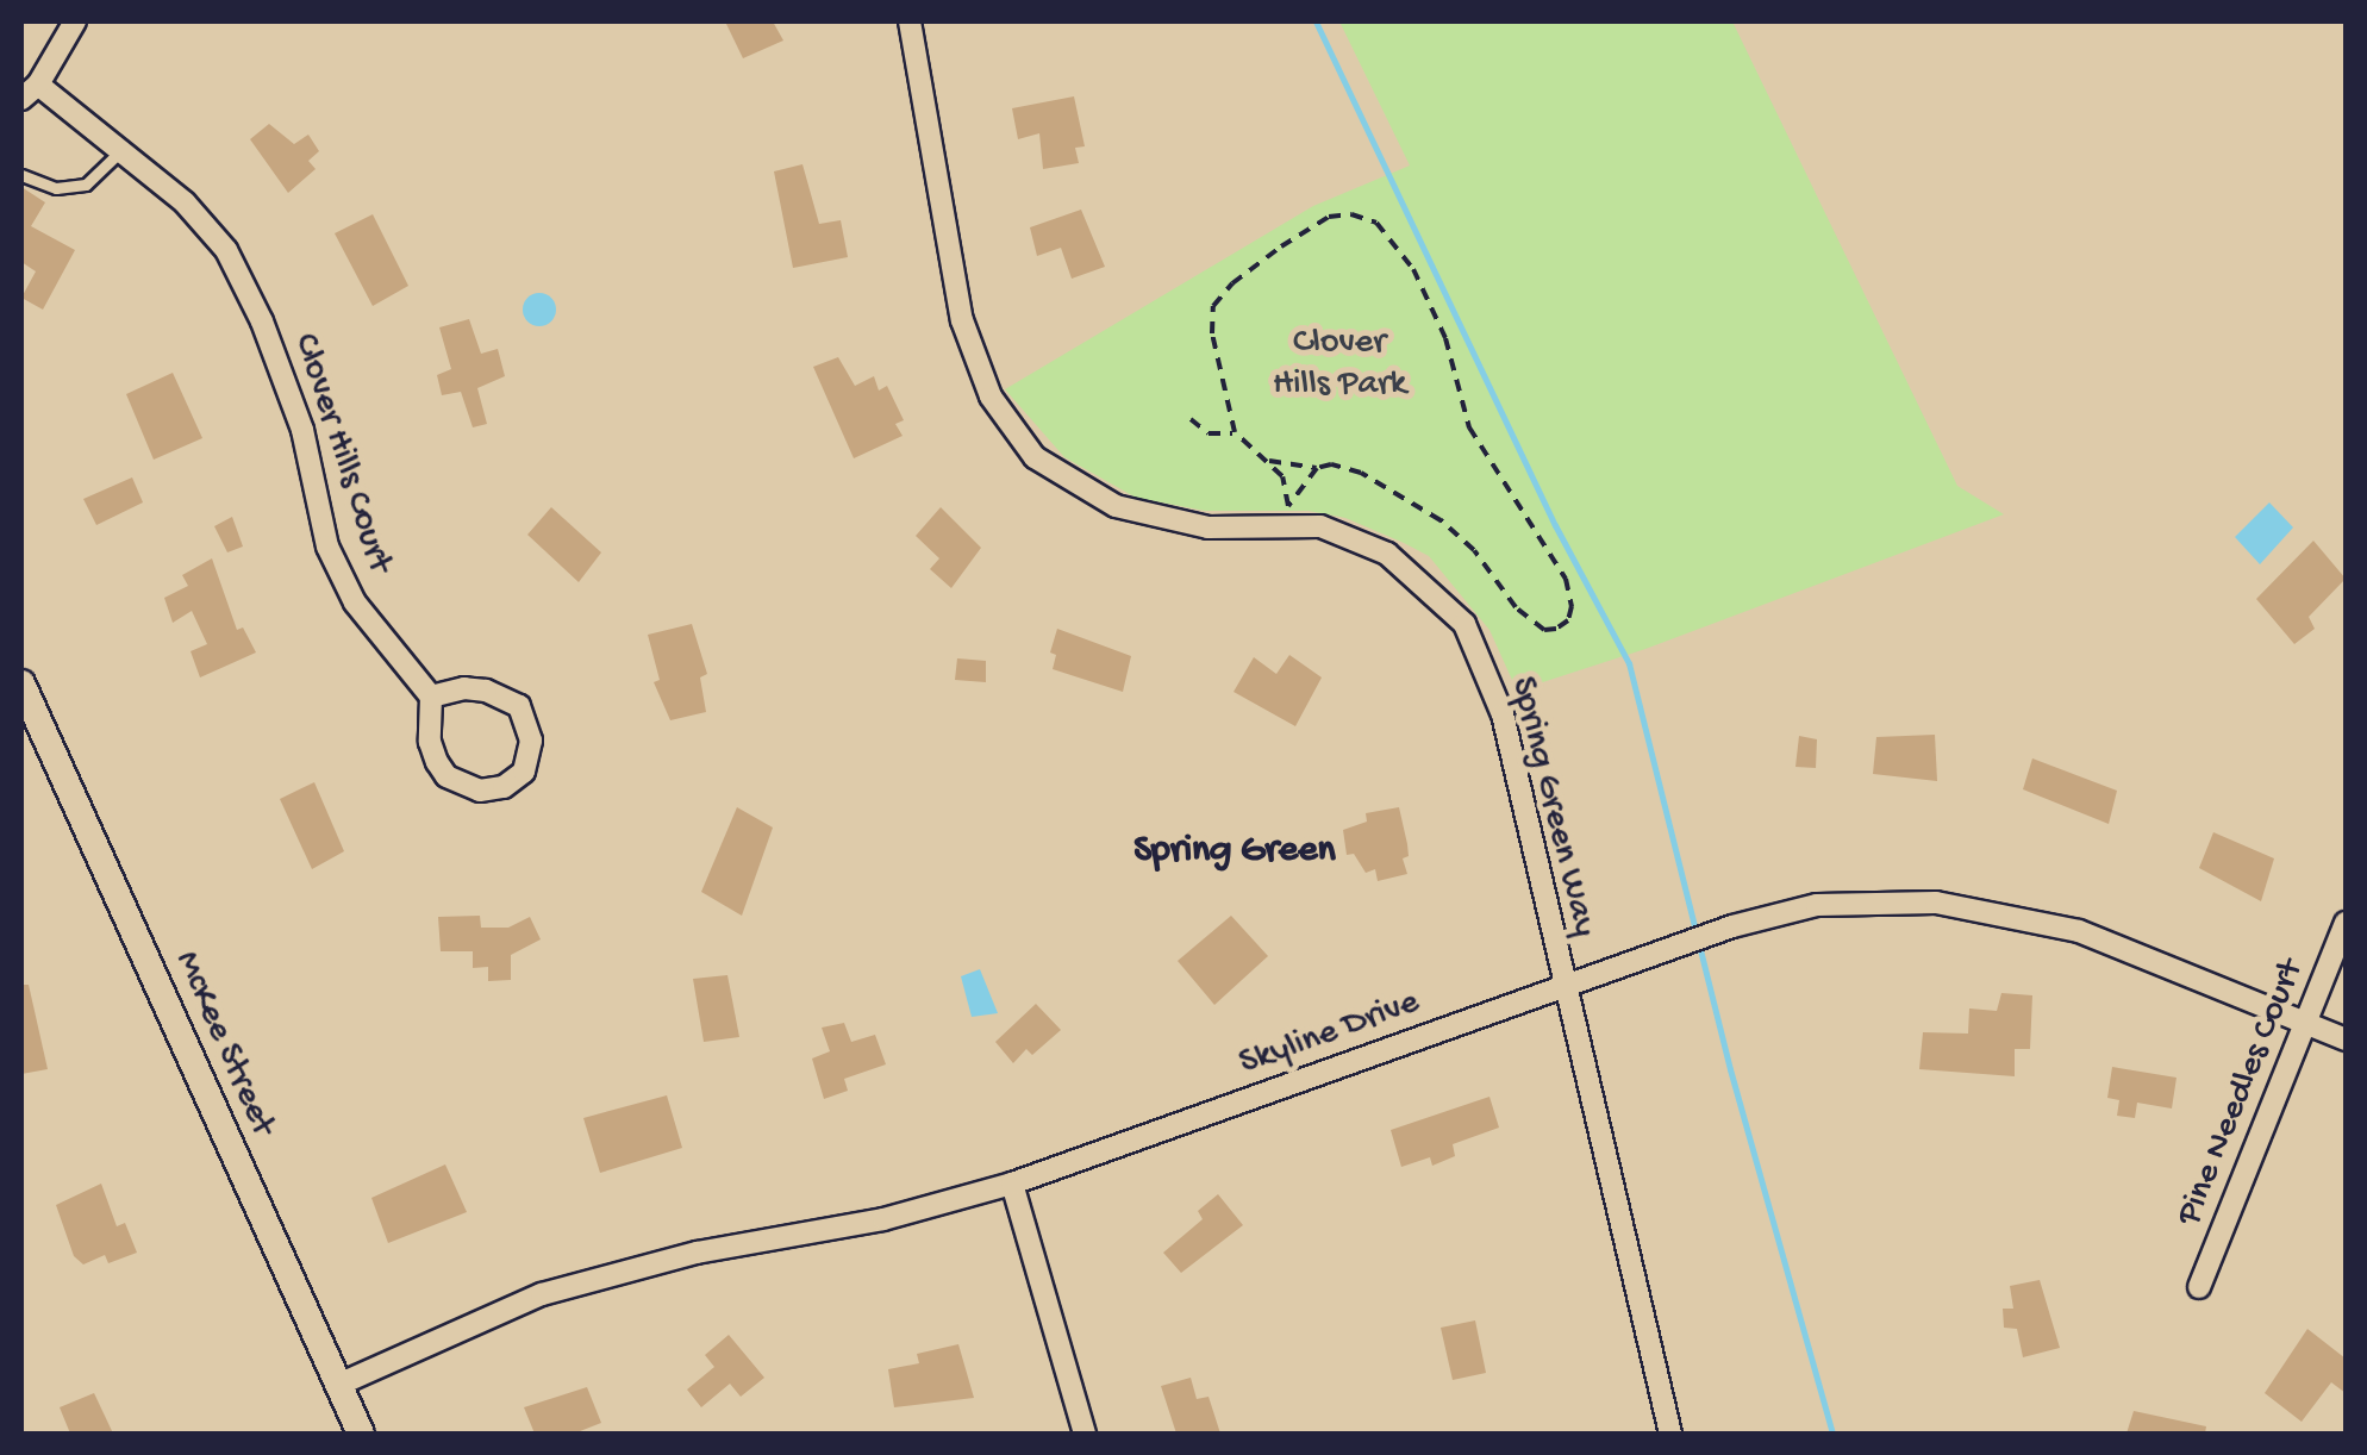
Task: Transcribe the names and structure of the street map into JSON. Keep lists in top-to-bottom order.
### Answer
{
  "streets": {
    "street": [
      "Clover Hills Court",
      "Spring Green Way",
      "Skyline Drive",
      "McKee Street",
      "Pine Needles Court"
    ]
  },
  "crossings": [
    ["Spring Green Way", "Skyline Drive"],
    ["Skyline Drive", "McKee Street"],
    ["Skyline Drive", "Pine Needles Court"]
  ],
  "districts": ["Spring Green"],
  "parks": ["Clover Hills Park"]
}
